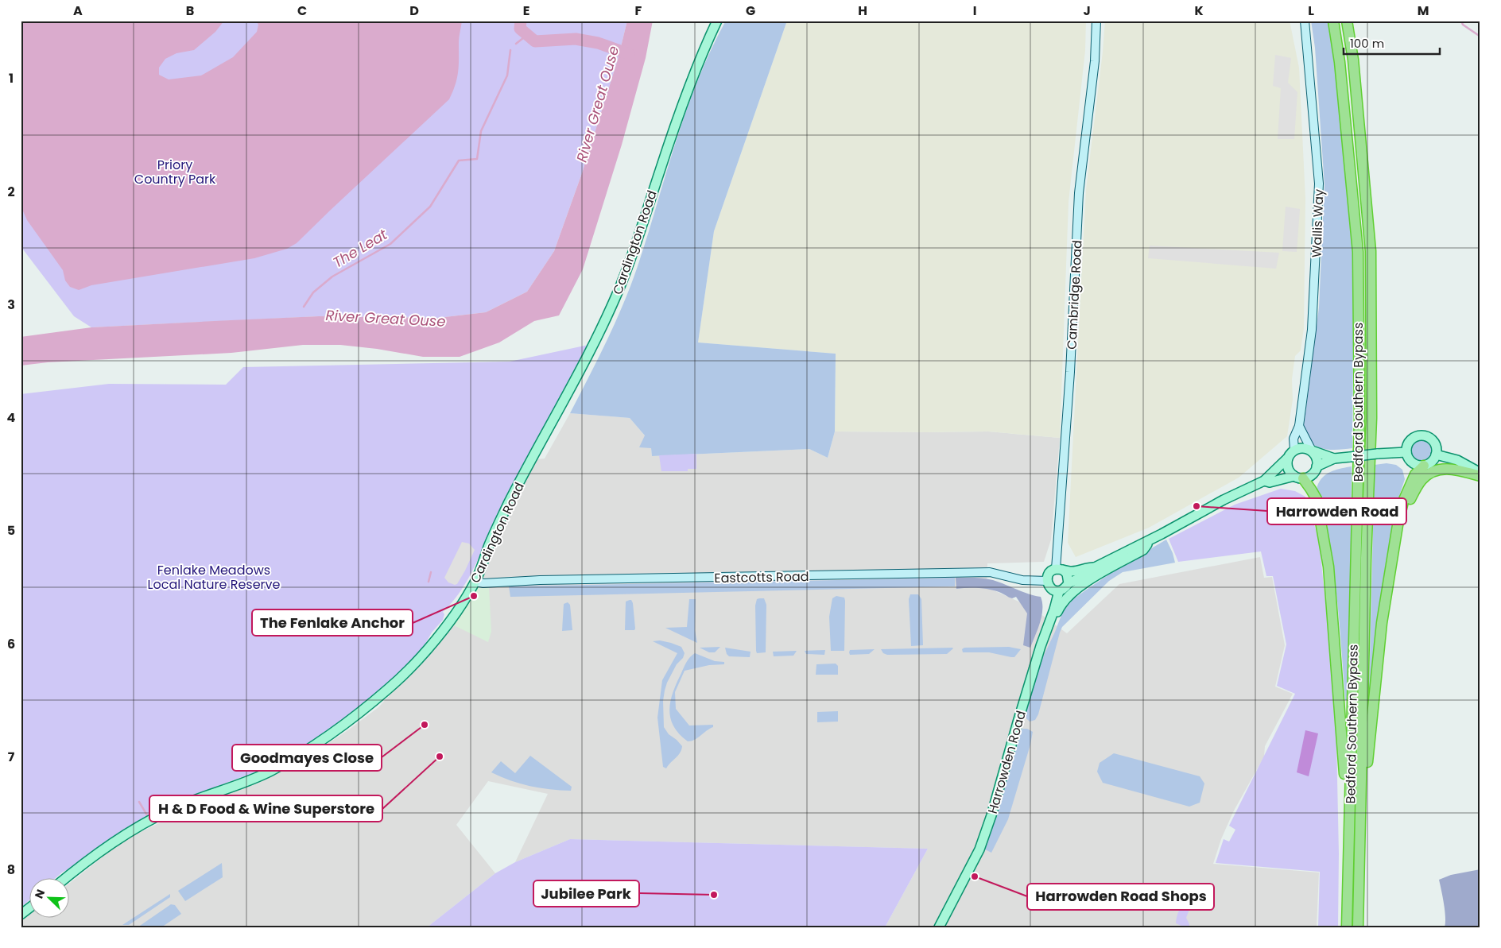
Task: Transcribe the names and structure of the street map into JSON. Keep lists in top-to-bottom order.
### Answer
{
  "streets": {
    "highway": ["Bedford Southern Bypass"],
    "main road": ["Cardington Road", "Harrowden Road"],
    "street": ["Wallis Way", "Cambridge Road", "Eastcotts Road"]
  },
  "crossings": [
    ["Cardington Road", "Eastcotts Road"],
    ["Cambridge Road", "Eastcotts Road"],
    ["Cambridge Road", "Harrowden Road"],
    ["Eastcotts Road", "Harrowden Road"]
  ],
  "water": ["River Great Ouse", "The Leat"],
  "parks": ["Priory Country Park", "Fenlake Meadows Local Nature Reserve"],
  "places": [
    "Harrowden Road",
    "The Fenlake Anchor",
    "Goodmayes Close",
    "H & D Food & Wine Superstore",
    "Harrowden Road Shops",
    "Jubilee Park"
  ],
  "scale_bar": "100 m",
  "north": "top left",
  "grid": {
    "columns": [
      "A",
      "B",
      "C",
      "D",
      "E",
      "F",
      "G",
      "H",
      "I",
      "J",
      "K",
      "L",
      "M"
    ],
    "rows": [
      "1",
      "2",
      "3",
      "4",
      "5",
      "6",
      "7",
      "8"
    ]
  }
}
